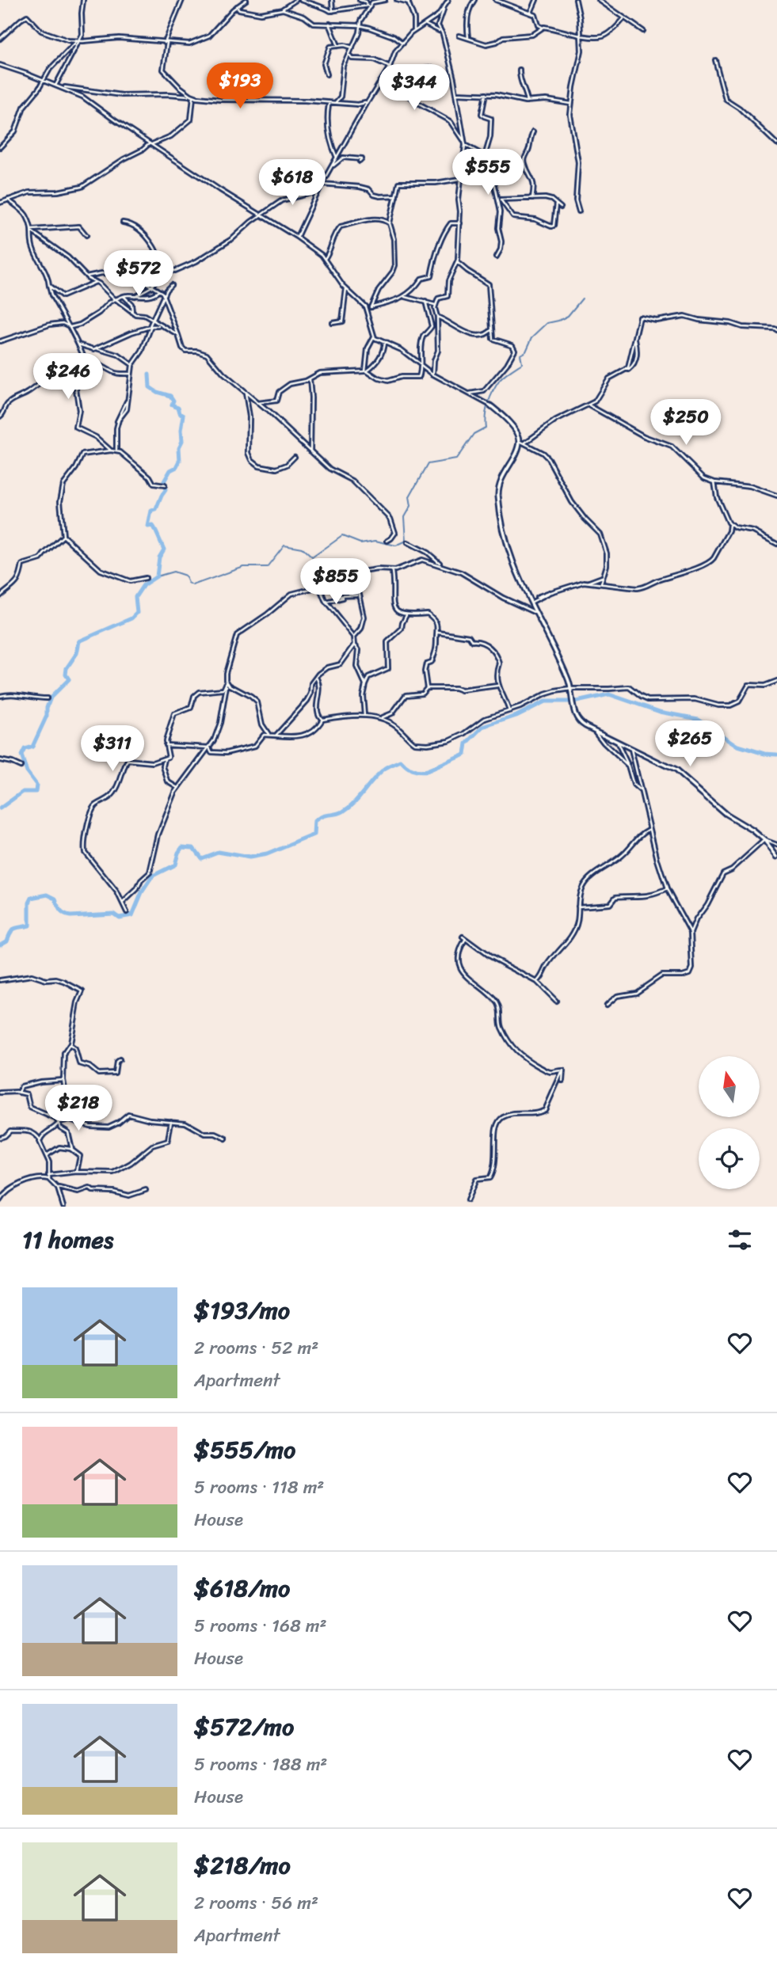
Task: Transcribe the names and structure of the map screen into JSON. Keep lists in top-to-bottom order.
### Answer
{
  "north": "top",
  "page": {
    "price": [
      "$193",
      "$344",
      "$555",
      "$618",
      "$572",
      "$246",
      "$250",
      "$855",
      "$265",
      "$311",
      "$218"
    ],
    "heading": "11 homes",
    "list": [
      {
        "name": "$193/mo",
        "note": "2 rooms · 52 m² · Apartment"
      },
      {
        "name": "$555/mo",
        "note": "5 rooms · 118 m² · House"
      },
      {
        "name": "$618/mo",
        "note": "5 rooms · 168 m² · House"
      },
      {
        "name": "$572/mo",
        "note": "5 rooms · 188 m² · House"
      },
      {
        "name": "$218/mo",
        "note": "2 rooms · 56 m² · Apartment"
      }
    ]
  }
}
